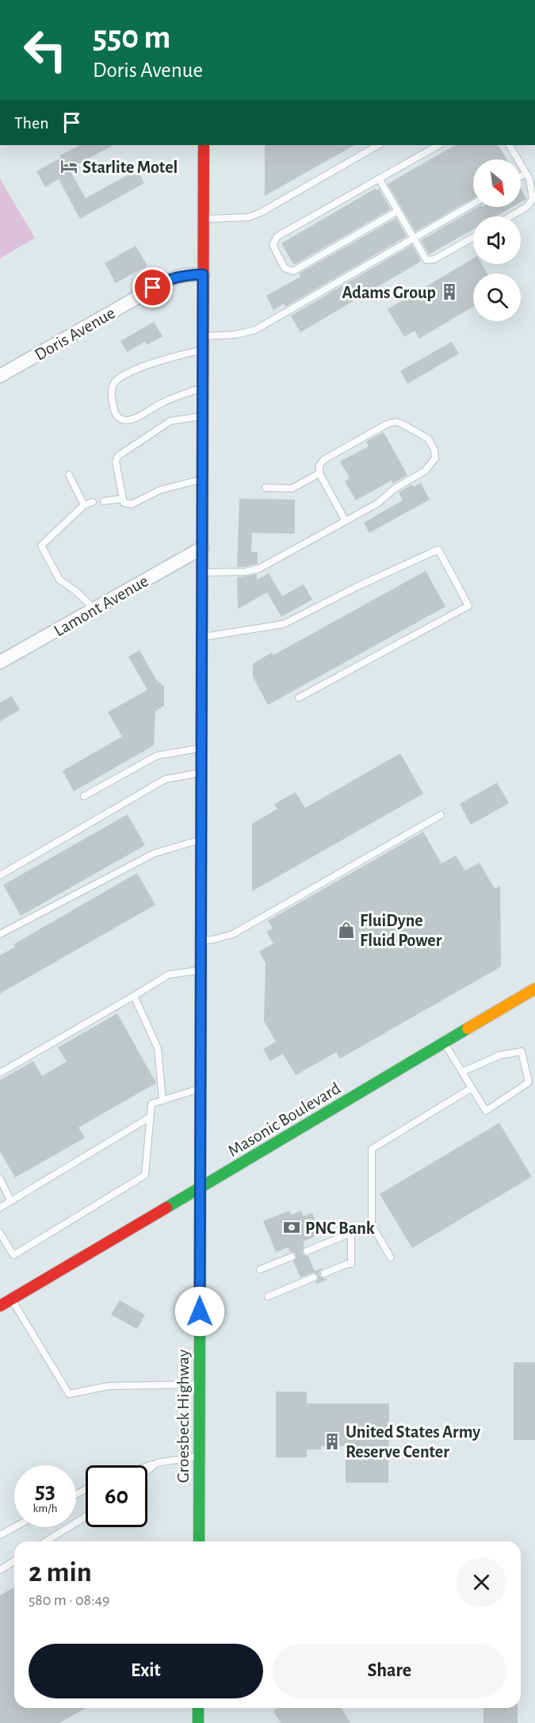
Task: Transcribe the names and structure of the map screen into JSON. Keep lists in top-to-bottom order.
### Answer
{
  "streets": {
    "main road": ["Masonic Boulevard", "Groesbeck Highway"],
    "street": ["Doris Avenue", "Lamont Avenue"]
  },
  "crossings": [
    ["Doris Avenue", "Groesbeck Highway"],
    ["Lamont Avenue", "Groesbeck Highway"],
    ["Masonic Boulevard", "Groesbeck Highway"]
  ],
  "places": {
    "hotel": ["Starlite Motel"],
    "building": ["Adams Group", "United States Army Reserve Center"],
    "shop": ["FluiDyne Fluid Power"],
    "bank": ["PNC Bank"]
  },
  "north": "bottom right",
  "page": {
    "turn": ["550 m", "Doris Avenue"],
    "then": "Then",
    "speed": "53 km/h",
    "limit": "60",
    "heading": ["2 min", "580 m · 08:49"],
    "buttons": ["Exit", "Share"]
  }
}
